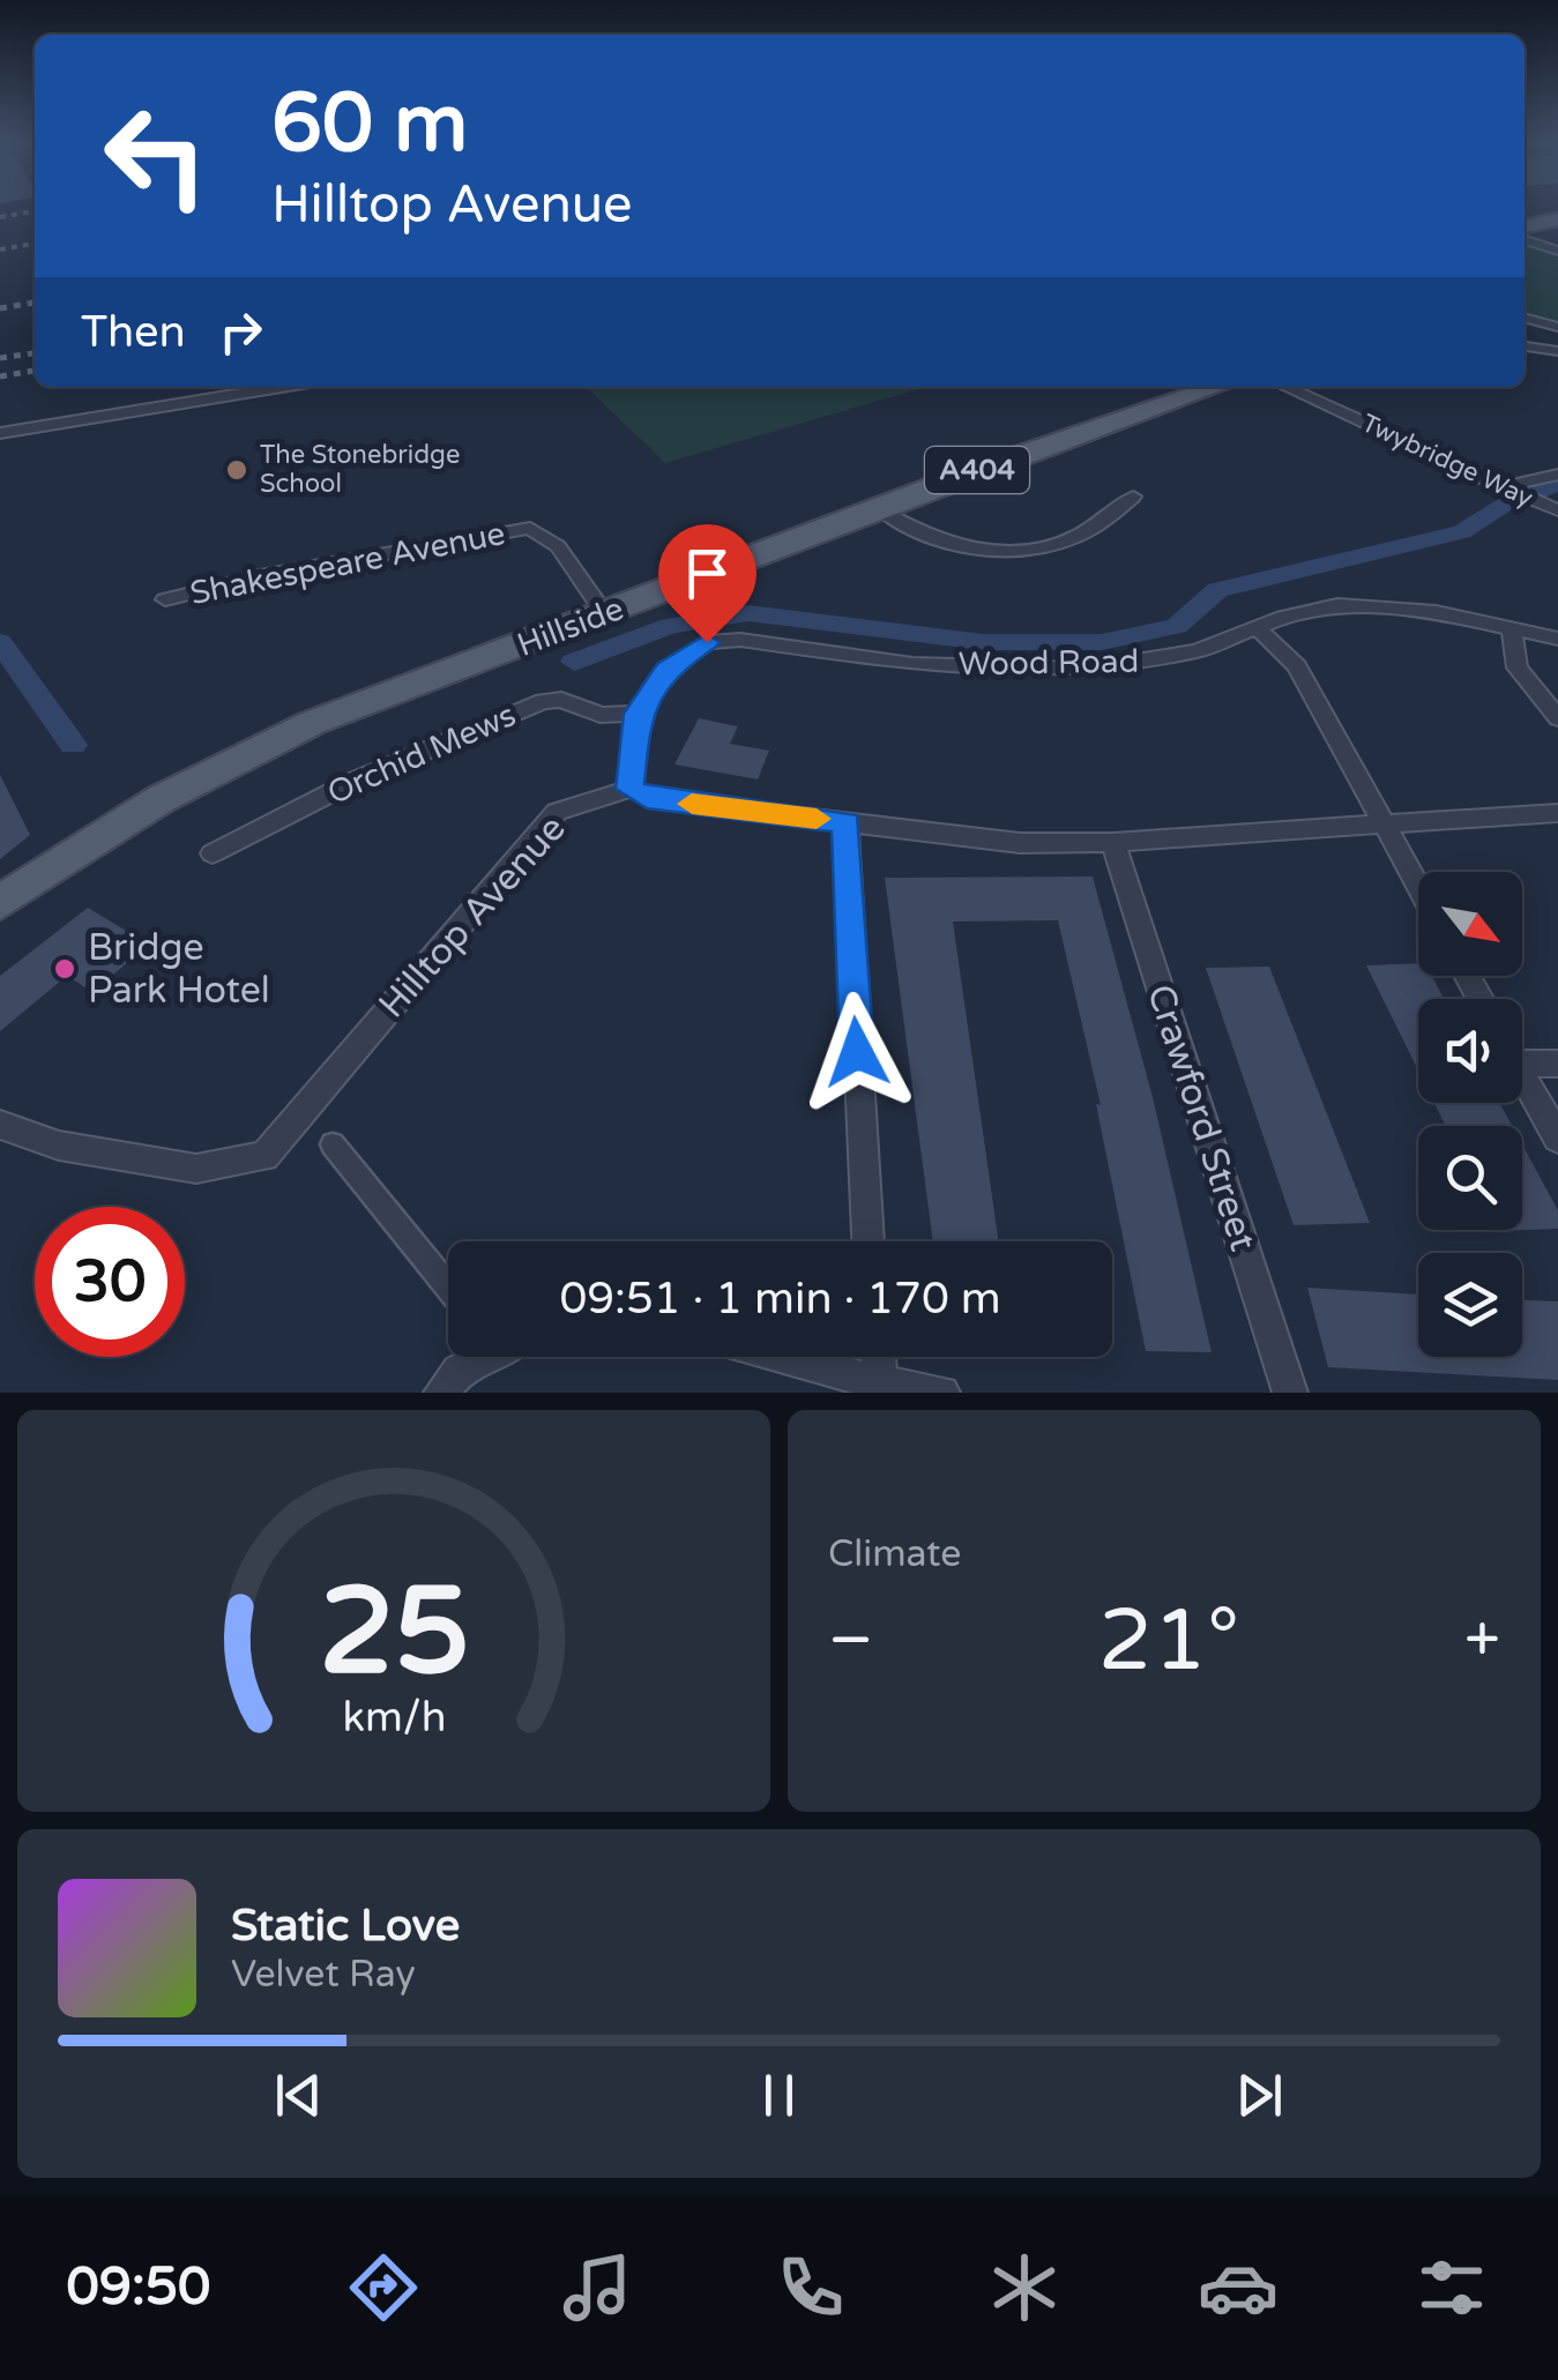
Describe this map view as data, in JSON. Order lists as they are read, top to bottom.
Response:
{
  "streets": {
    "main road": ["A404", "Hillside"],
    "street": [
      "Twybridge Way",
      "Shakespeare Avenue",
      "Wood Road",
      "Orchid Mews",
      "Hilltop Avenue",
      "Crawford Street"
    ]
  },
  "crossings": [
    ["Shakespeare Avenue", "Hillside"],
    ["Wood Road", "Orchid Mews"],
    ["Wood Road", "Hilltop Avenue"]
  ],
  "places": ["The Stonebridge School", "Bridge Park Hotel"],
  "north": "bottom right",
  "page": {
    "turn": ["60 m", "Hilltop Avenue"],
    "then": "Then",
    "limit": "30",
    "trip": "09:51 · 1 min · 170 m",
    "tile": "Climate",
    "heat": ["−", "21°", "+"],
    "song": ["Static Love", "Velvet Ray"],
    "tabs": "09:50",
    "gauge": ["25", "km/h"]
  }
}
